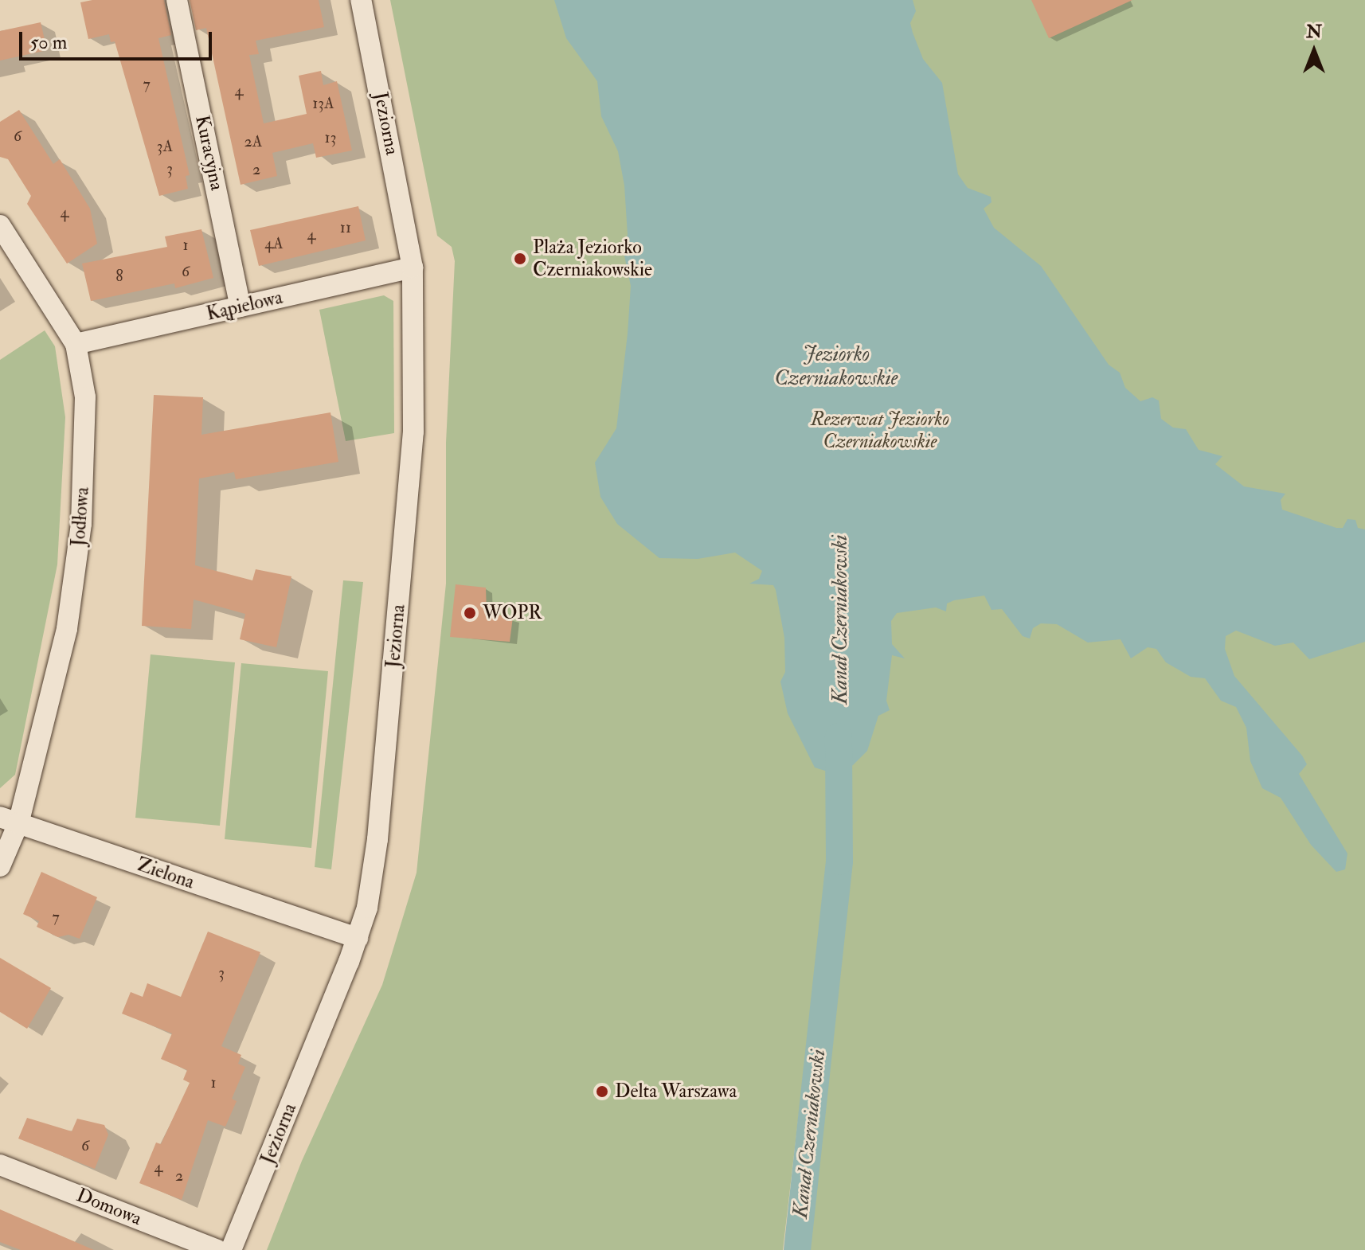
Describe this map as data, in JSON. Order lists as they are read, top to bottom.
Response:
{
  "streets": {
    "street": [
      "Jeziorna",
      "Kuracyjna",
      "Kąpielowa",
      "Jodłowa",
      "Zielona",
      "Domowa"
    ]
  },
  "crossings": [
    ["Jeziorna", "Kąpielowa"],
    ["Jeziorna", "Zielona"],
    ["Kuracyjna", "Kąpielowa"],
    ["Kąpielowa", "Jodłowa"],
    ["Jodłowa", "Zielona"]
  ],
  "water": ["Jeziorko Czerniakowskie", "Kanał Czerniakowski"],
  "parks": ["Rezerwat Jeziorko Czerniakowskie"],
  "places": ["Plaża Jeziorko Czerniakowskie", "WOPR", "Delta Warszawa"],
  "house_numbers": [
    "7",
    "4",
    "13A",
    "6",
    "13",
    "2A",
    "3A",
    "3",
    "2",
    "4",
    "11",
    "4",
    "4A",
    "1",
    "6",
    "8",
    "7",
    "3",
    "1",
    "6",
    "4",
    "2"
  ],
  "scale_bar": "50 m",
  "north": "top"
}
